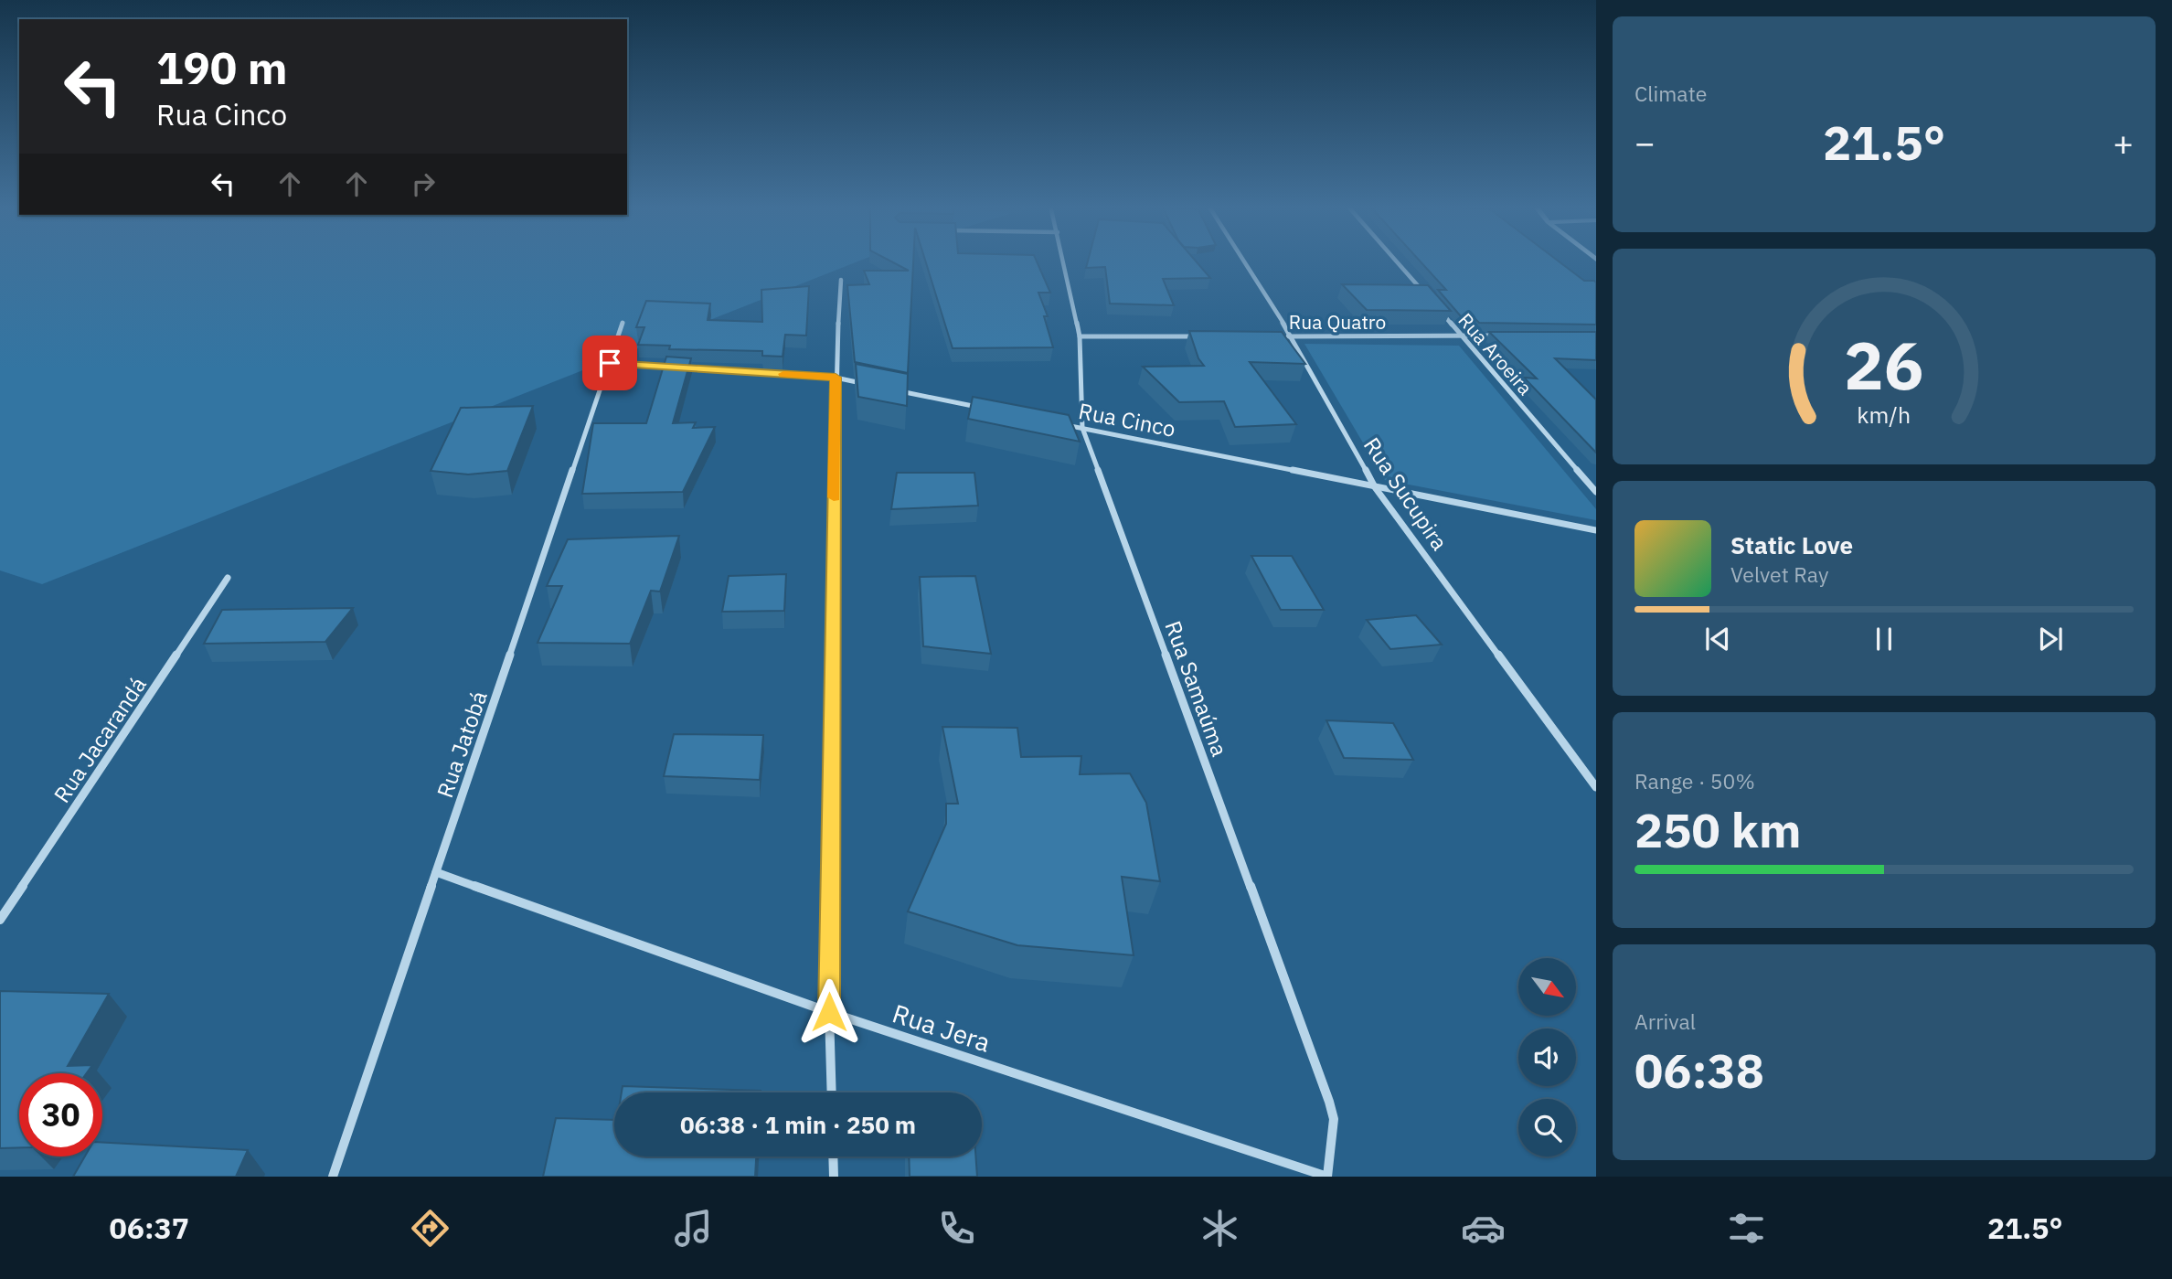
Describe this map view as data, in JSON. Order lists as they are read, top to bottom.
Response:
{
  "streets": {
    "street": [
      "Rua Quatro",
      "Rua Aroeira",
      "Rua Cinco",
      "Rua Sucupira",
      "Rua Samaúma",
      "Rua Jacarandá",
      "Rua Jatobá",
      "Rua Jera"
    ]
  },
  "crossings": [
    ["Rua Quatro", "Rua Aroeira"],
    ["Rua Quatro", "Rua Sucupira"],
    ["Rua Cinco", "Rua Sucupira"],
    ["Rua Cinco", "Rua Samaúma"],
    ["Rua Samaúma", "Rua Jera"],
    ["Rua Jatobá", "Rua Jera"]
  ],
  "north": "bottom right",
  "page": {
    "tile": [
      "Climate",
      ["Range · 50%", "250 km"],
      ["Arrival", "06:38"]
    ],
    "turn": ["190 m", "Rua Cinco"],
    "heat": ["−", "21.5°", "+"],
    "song": ["Static Love", "Velvet Ray"],
    "limit": "30",
    "trip": "06:38 · 1 min · 250 m",
    "tabs": ["06:37", "21.5°"],
    "gauge": ["26", "km/h"]
  }
}
